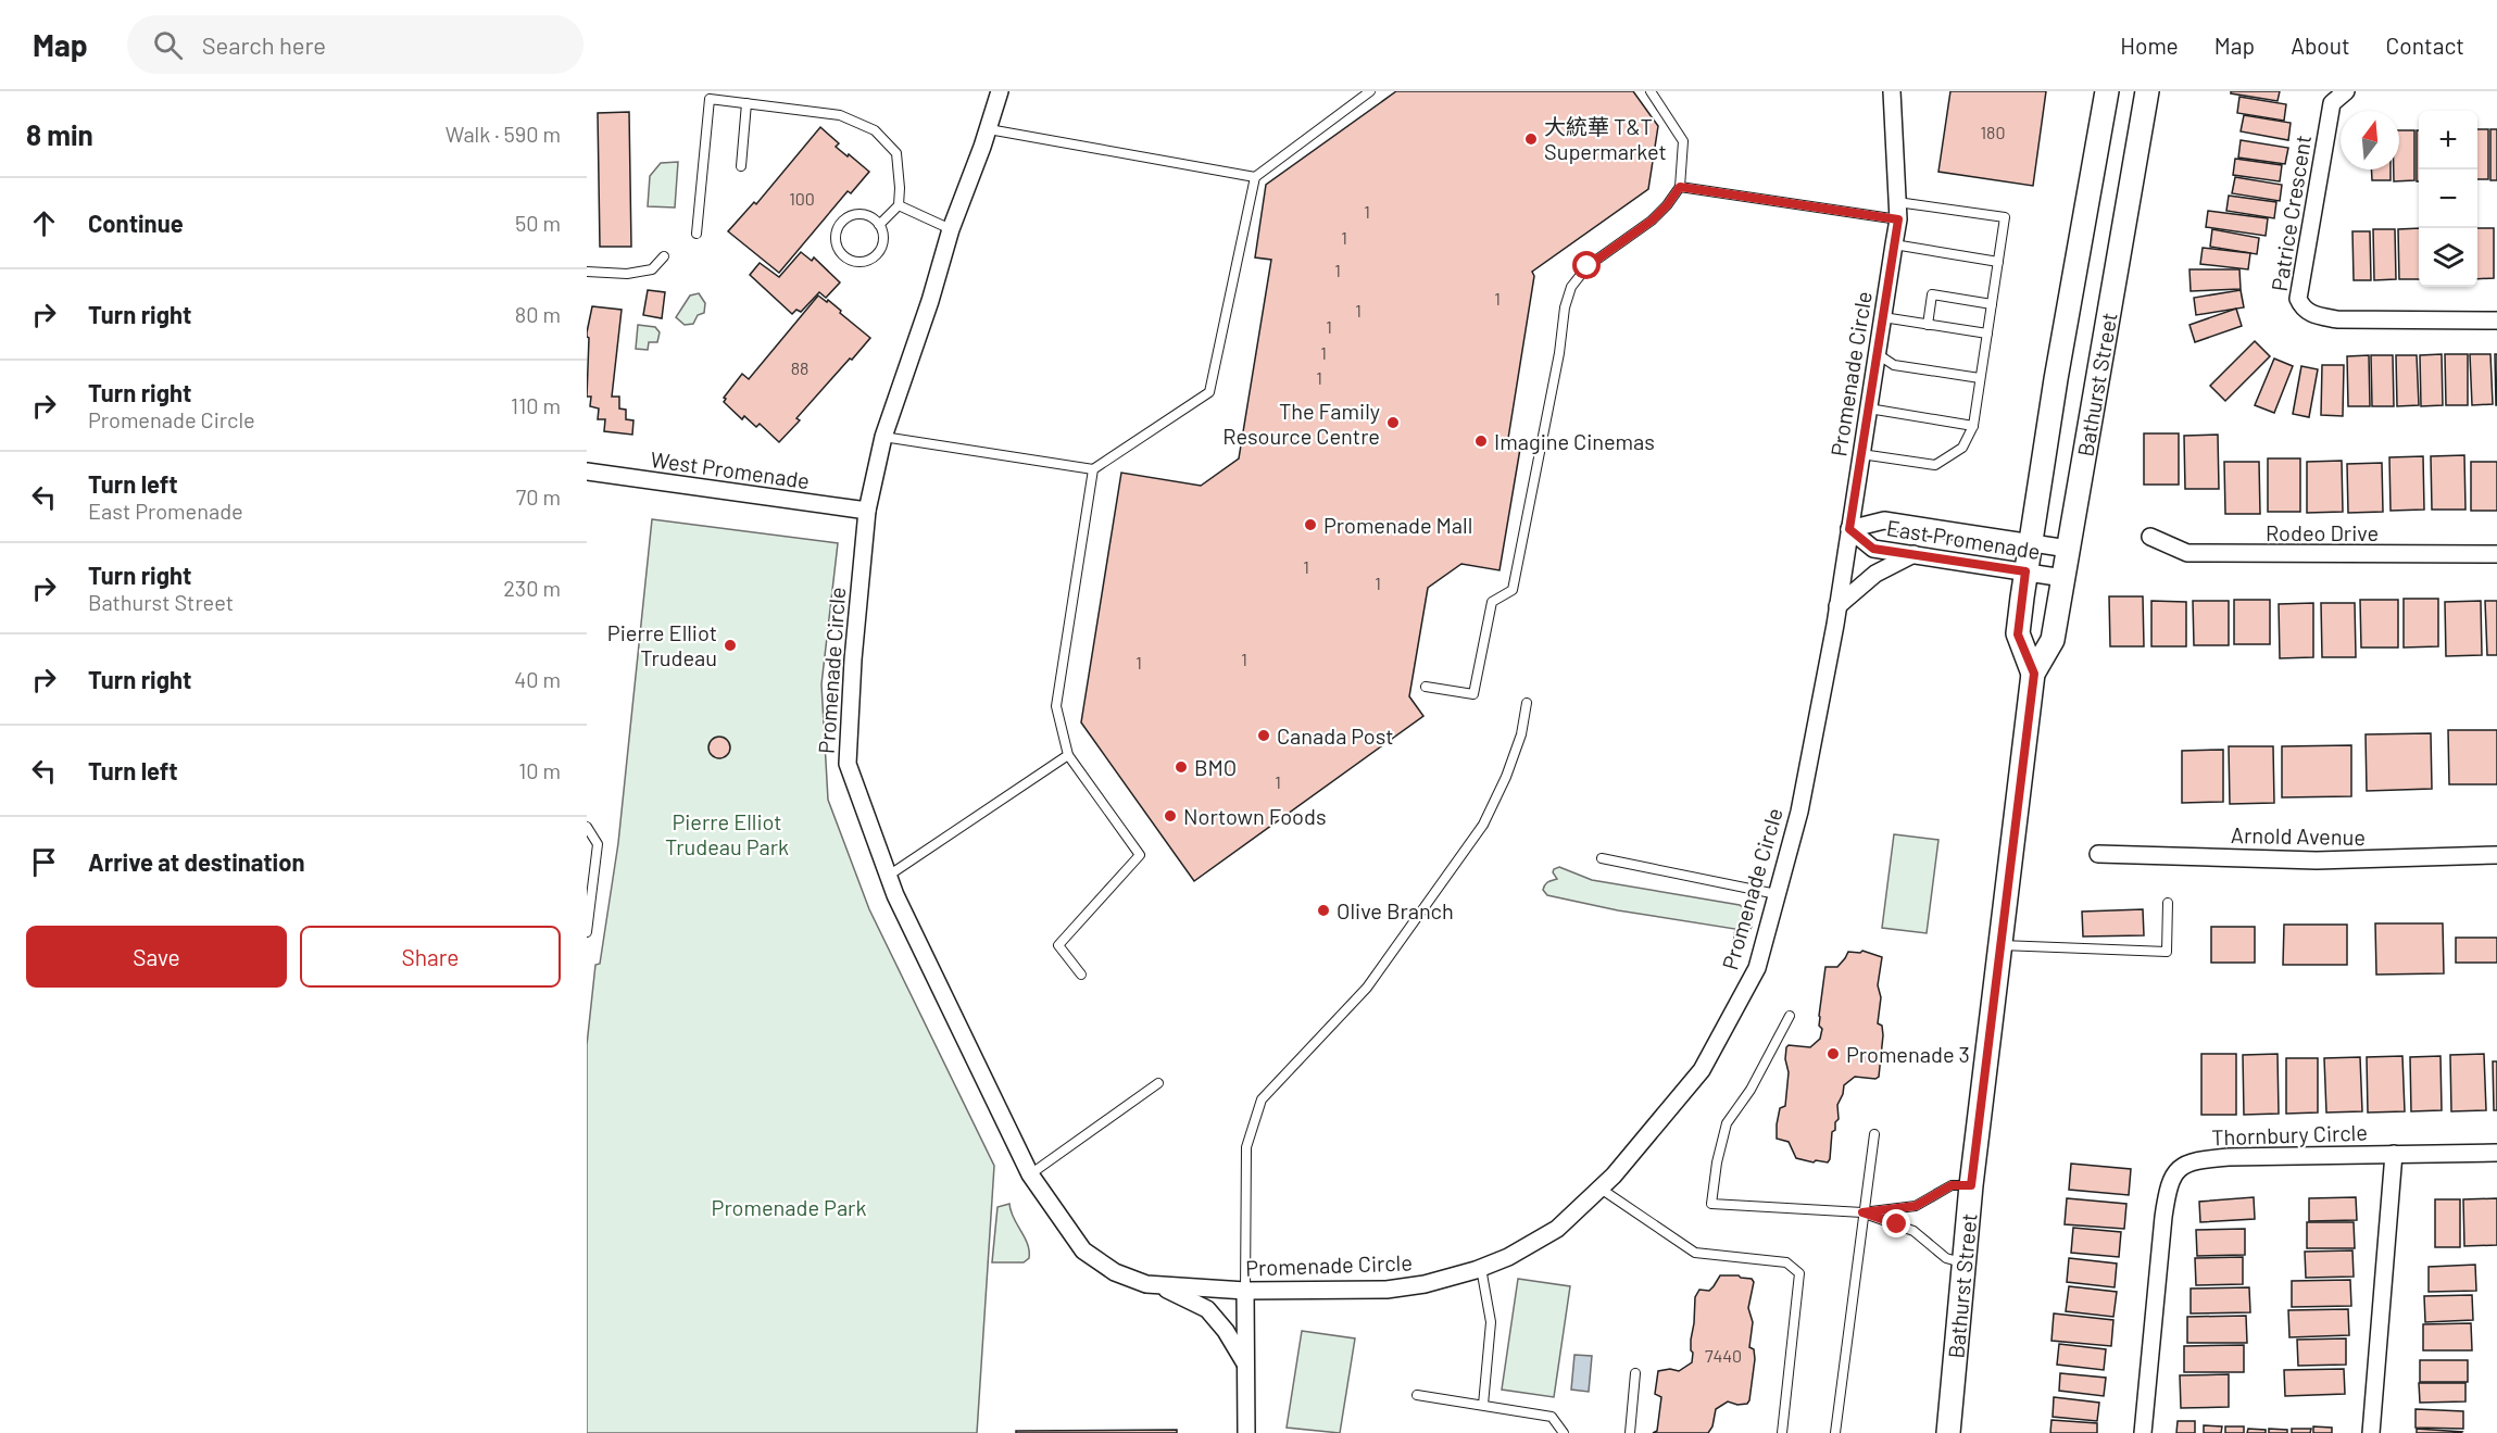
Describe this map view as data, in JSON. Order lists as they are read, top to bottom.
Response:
{
  "streets": {
    "main road": ["Bathurst Street"],
    "street": [
      "Patrice Crescent",
      "Promenade Circle",
      "West Promenade",
      "Rodeo Drive",
      "East Promenade",
      "Arnold Avenue",
      "Thornbury Circle"
    ]
  },
  "crossings": [
    ["Promenade Circle", "West Promenade"],
    ["Promenade Circle", "East Promenade"],
    ["Bathurst Street", "East Promenade"]
  ],
  "parks": ["Pierre Elliot Trudeau Park", "Promenade Park"],
  "places": [
    "大統華 T&T Supermarket",
    "The Family Resource Centre",
    "Imagine Cinemas",
    "Promenade Mall",
    "Pierre Elliot Trudeau",
    "Canada Post",
    "BMO",
    "Nortown Foods",
    "Olive Branch",
    "Promenade 3"
  ],
  "house_numbers": [
    "180",
    "100",
    "1",
    "1",
    "1",
    "1",
    "1",
    "1",
    "1",
    "88",
    "1",
    "1",
    "1",
    "1",
    "1",
    "1",
    "7440"
  ],
  "north": "top",
  "page": {
    "header": "Map",
    "search": "Search here",
    "nav": [
      "Home",
      "Map",
      "About",
      "Contact"
    ],
    "heading": ["8 min", "Walk · 590 m"],
    "map_buttons": ["+", "−"],
    "list": [
      ["Continue", "50 m"],
      ["Turn right", "80 m"],
      ["Turn right", "Promenade Circle", "110 m"],
      ["Turn left", "East Promenade", "70 m"],
      ["Turn right", "Bathurst Street", "230 m"],
      ["Turn right", "40 m"],
      ["Turn left", "10 m"],
      "Arrive at destination"
    ],
    "buttons": ["Save", "Share"]
  }
}
